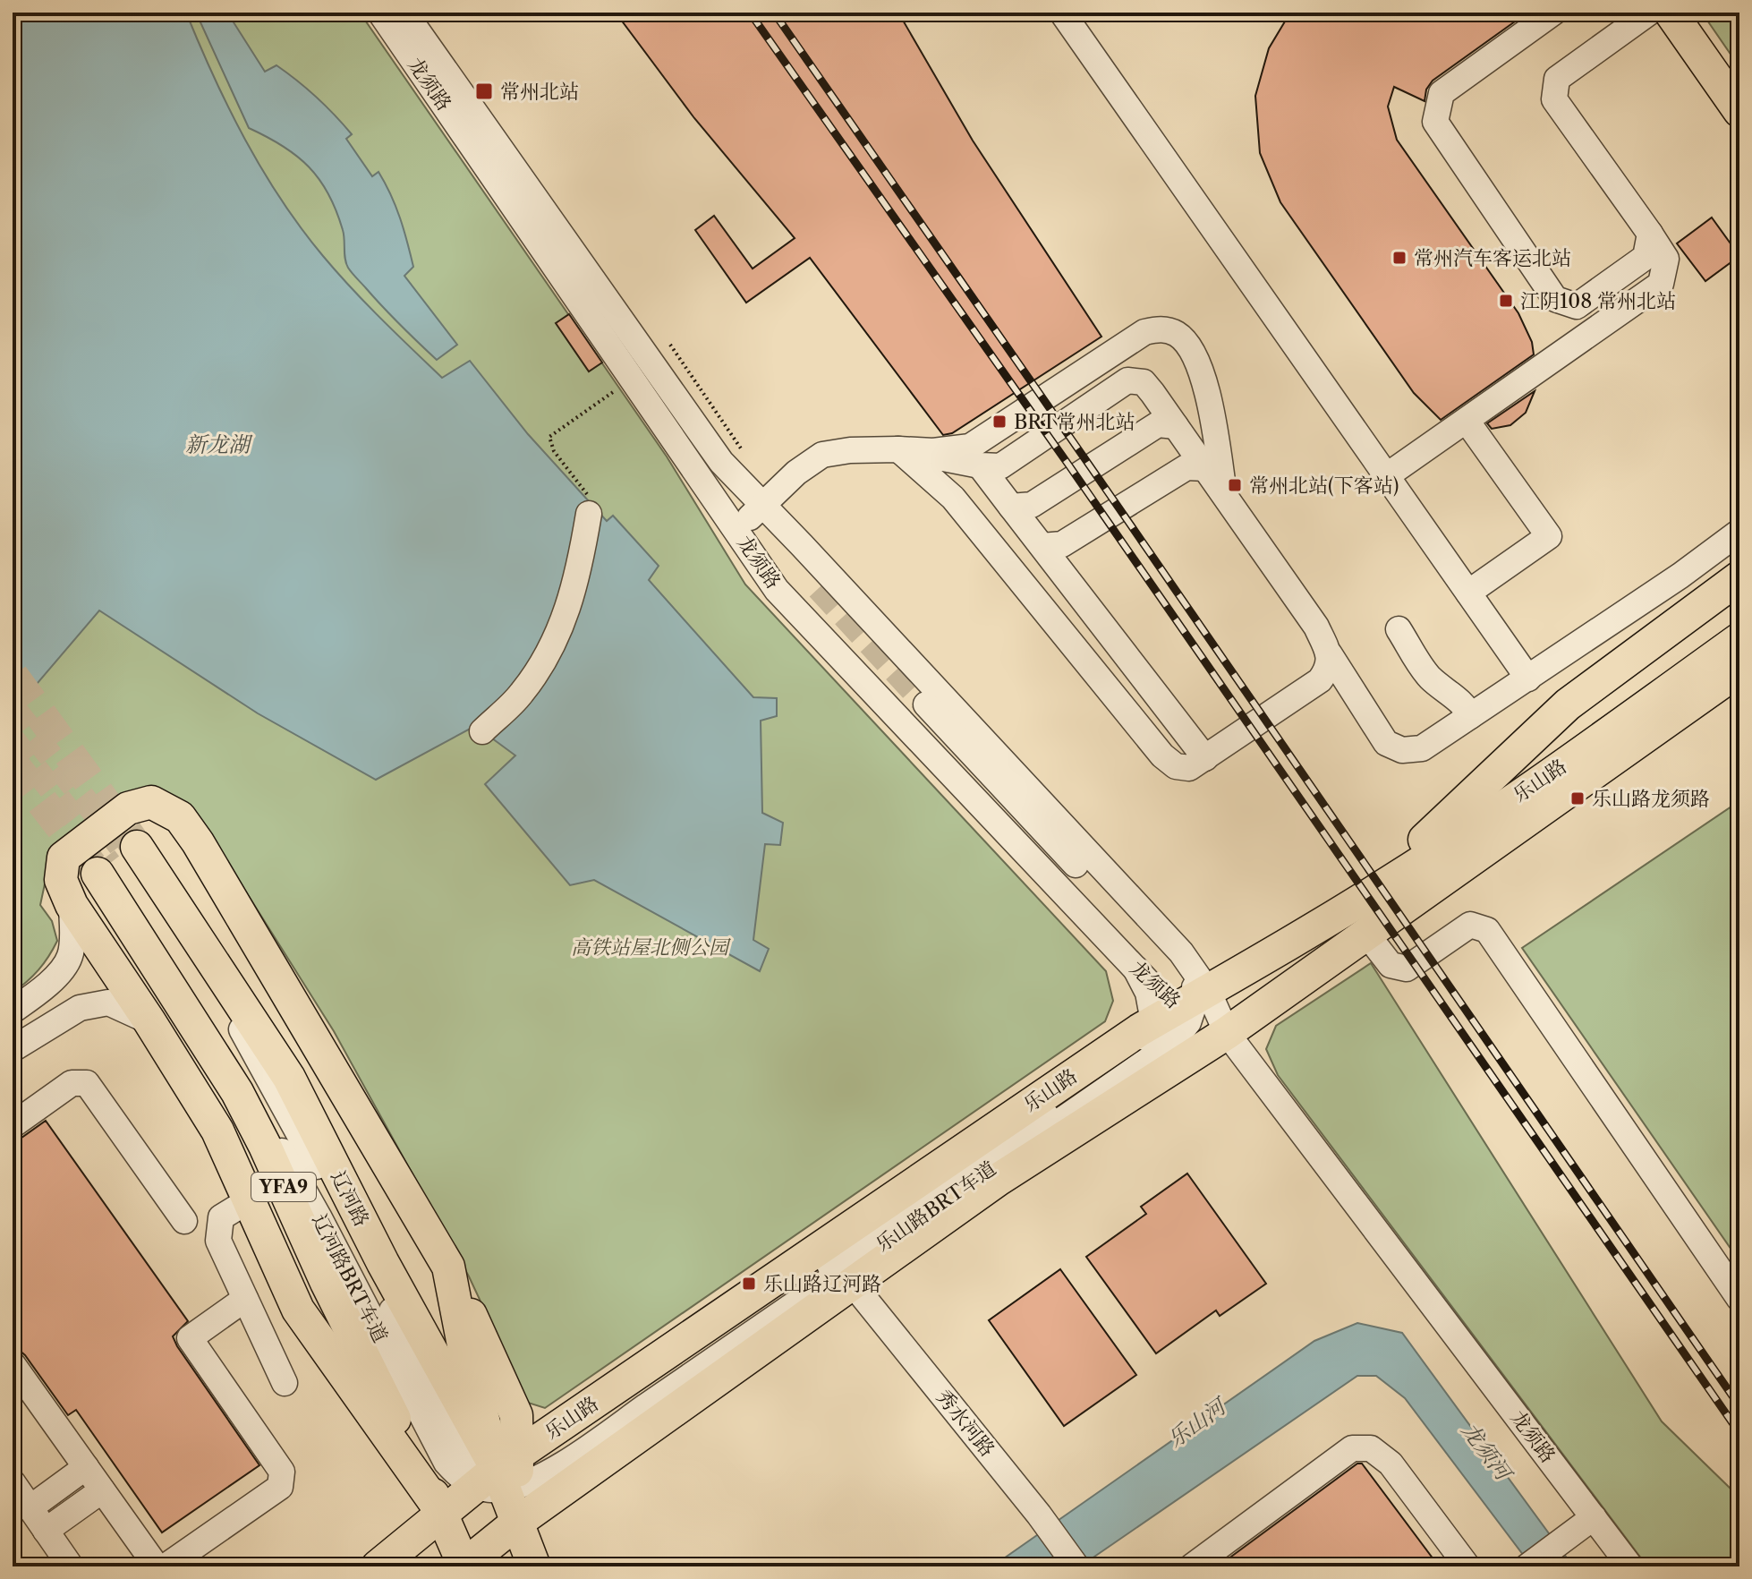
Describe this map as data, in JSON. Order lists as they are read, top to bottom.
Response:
{
  "streets": {
    "main road": ["乐山路", "YFA9", "辽河路"],
    "street": ["龙须路", "辽河路BRT车道", "秀水河路"]
  },
  "crossings": [
    ["龙须路", "乐山路"],
    ["乐山路", "YFA9"],
    ["乐山路", "辽河路"],
    ["乐山路", "辽河路BRT车道"],
    ["乐山路", "秀水河路"],
    ["YFA9", "辽河路"],
    ["YFA9", "辽河路BRT车道"],
    ["辽河路", "辽河路BRT车道"]
  ],
  "water": ["新龙湖", "乐山河", "龙须河"],
  "parks": ["高铁站屋北侧公园"],
  "places": {
    "transit": [
      "常州北站",
      "常州汽车客运北站",
      "江阴108 常州北站",
      "BRT常州北站",
      "常州北站(下客站)",
      "乐山路龙须路",
      "乐山路辽河路"
    ]
  }
}
